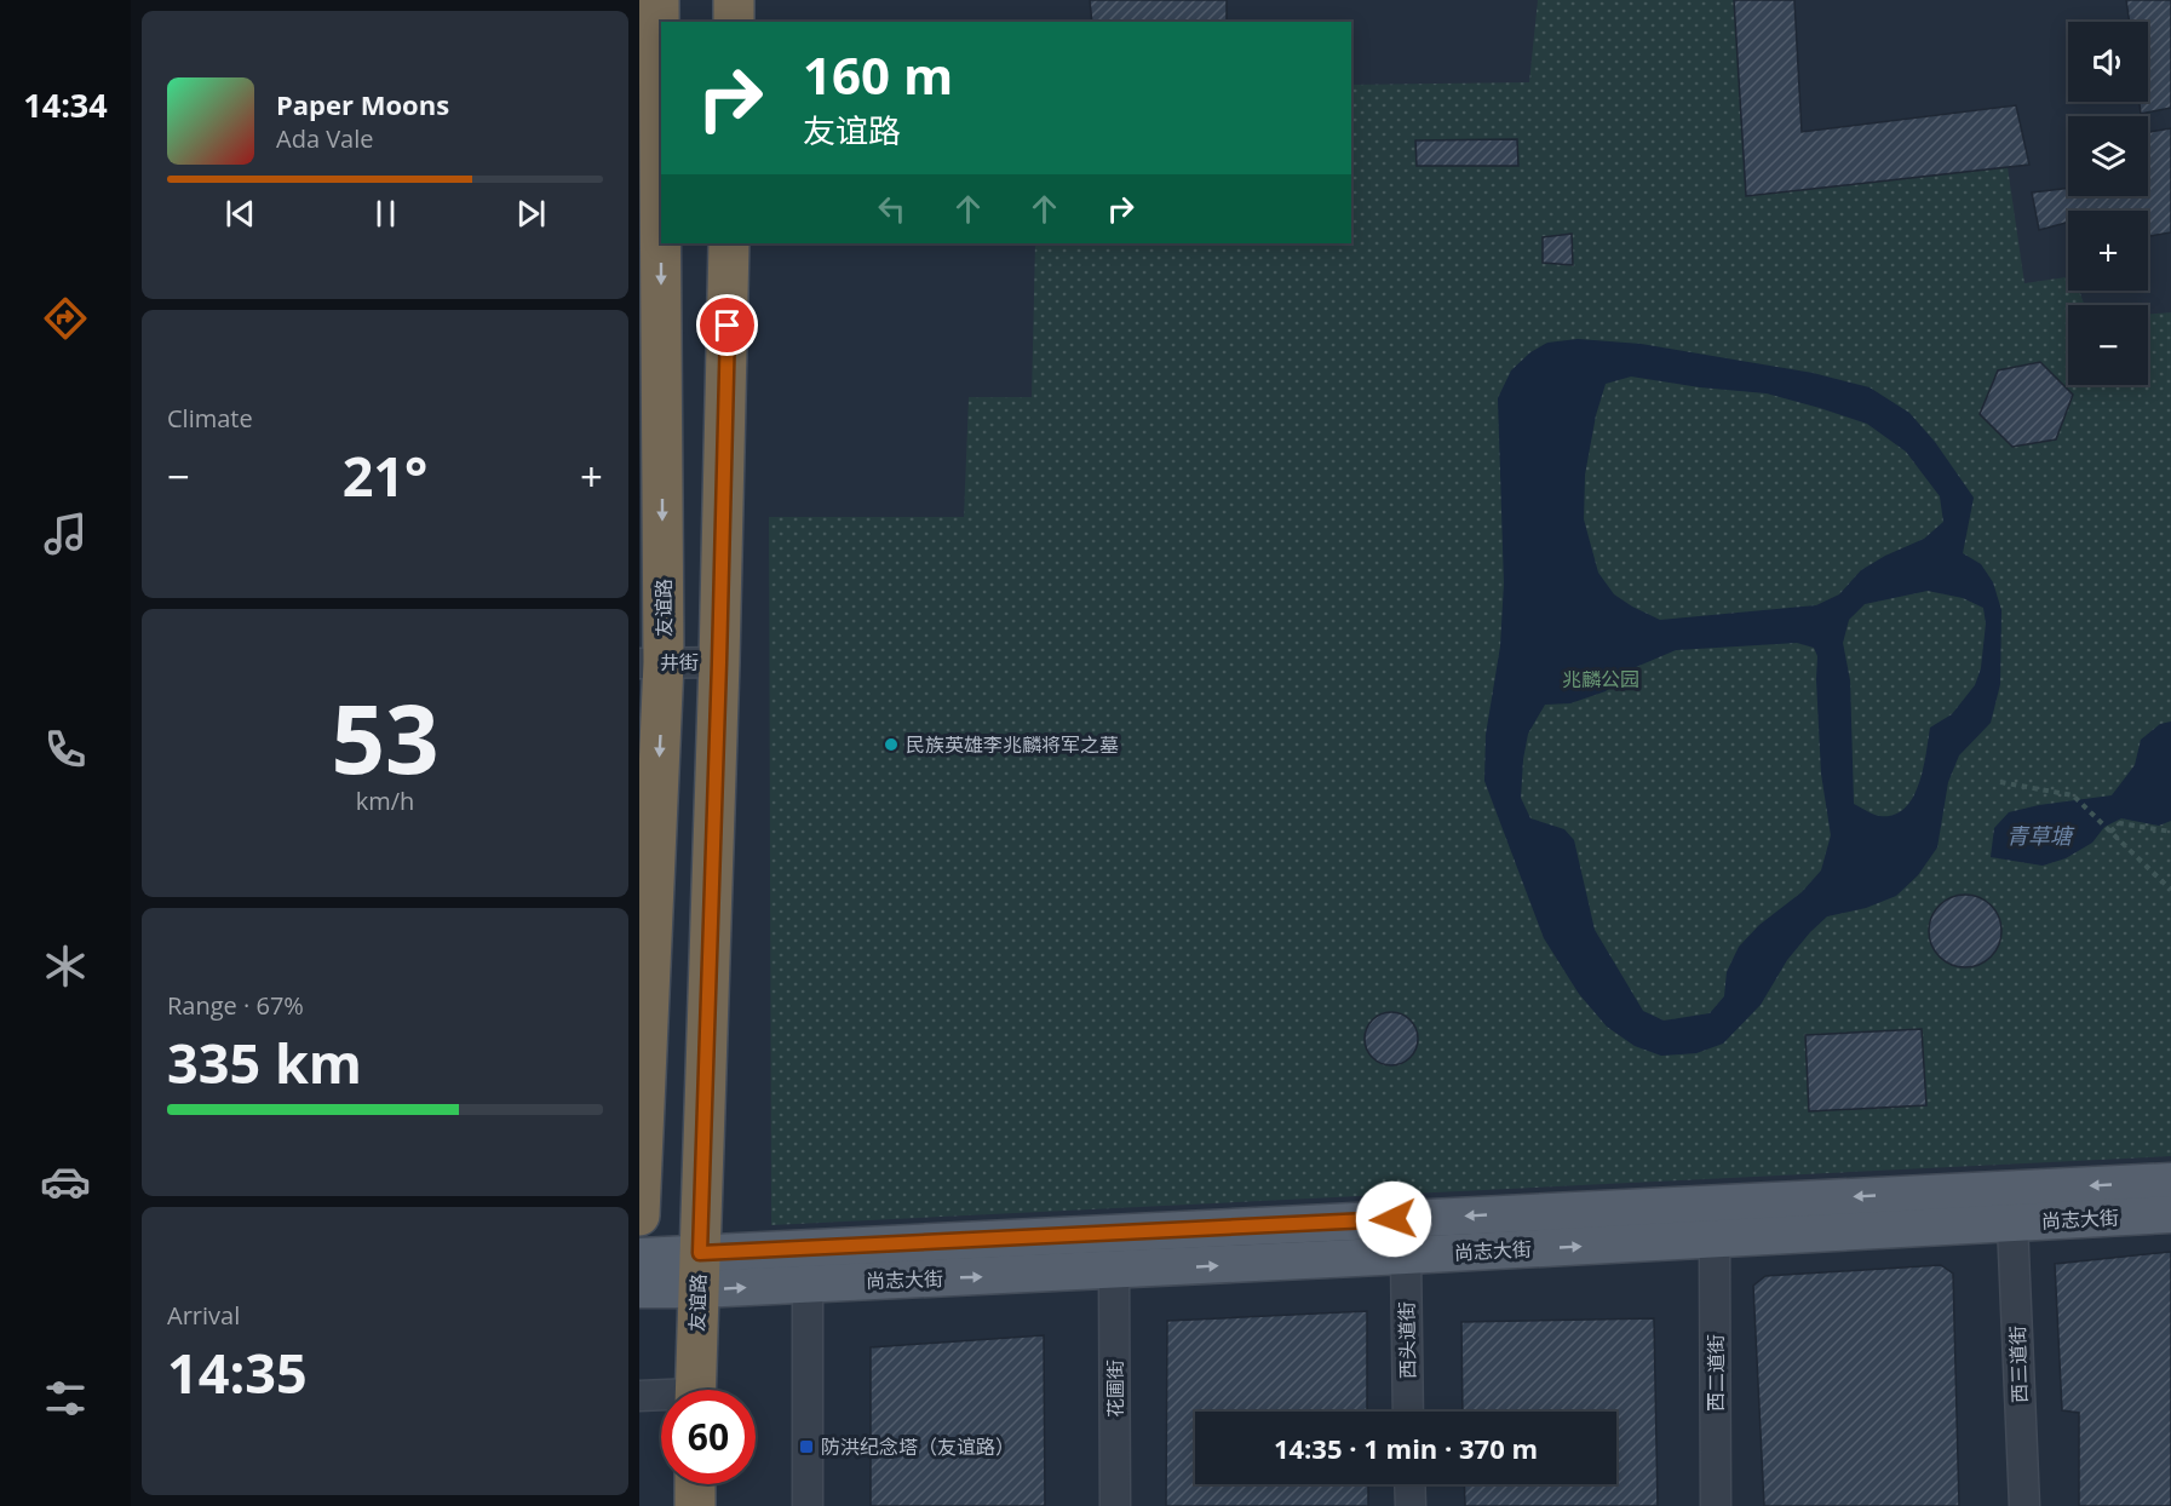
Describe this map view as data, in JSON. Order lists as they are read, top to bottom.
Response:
{
  "streets": {
    "highway": ["友谊路"],
    "main road": ["尚志大街"],
    "street": [
      "井街",
      "西头道街",
      "西三道街",
      "西二道街",
      "花圃街"
    ]
  },
  "crossings": [
    ["友谊路", "井街"],
    ["友谊路", "尚志大街"],
    ["尚志大街", "西头道街"],
    ["尚志大街", "西三道街"],
    ["尚志大街", "西二道街"],
    ["尚志大街", "花圃街"]
  ],
  "water": ["青草塘"],
  "parks": ["兆麟公园"],
  "places": {
    "other": ["民族英雄李兆麟将军之墓"],
    "transit": ["防洪纪念塔（友谊路）"]
  },
  "page": {
    "tabs": "14:34",
    "map_buttons": ["+", "−"],
    "turn": ["160 m", "友谊路"],
    "song": ["Paper Moons", "Ada Vale"],
    "tile": [
      "Climate",
      ["53", "km/h"],
      ["Range · 67%", "335 km"],
      ["Arrival", "14:35"]
    ],
    "heat": ["−", "21°", "+"],
    "limit": "60",
    "trip": "14:35 · 1 min · 370 m"
  }
}
